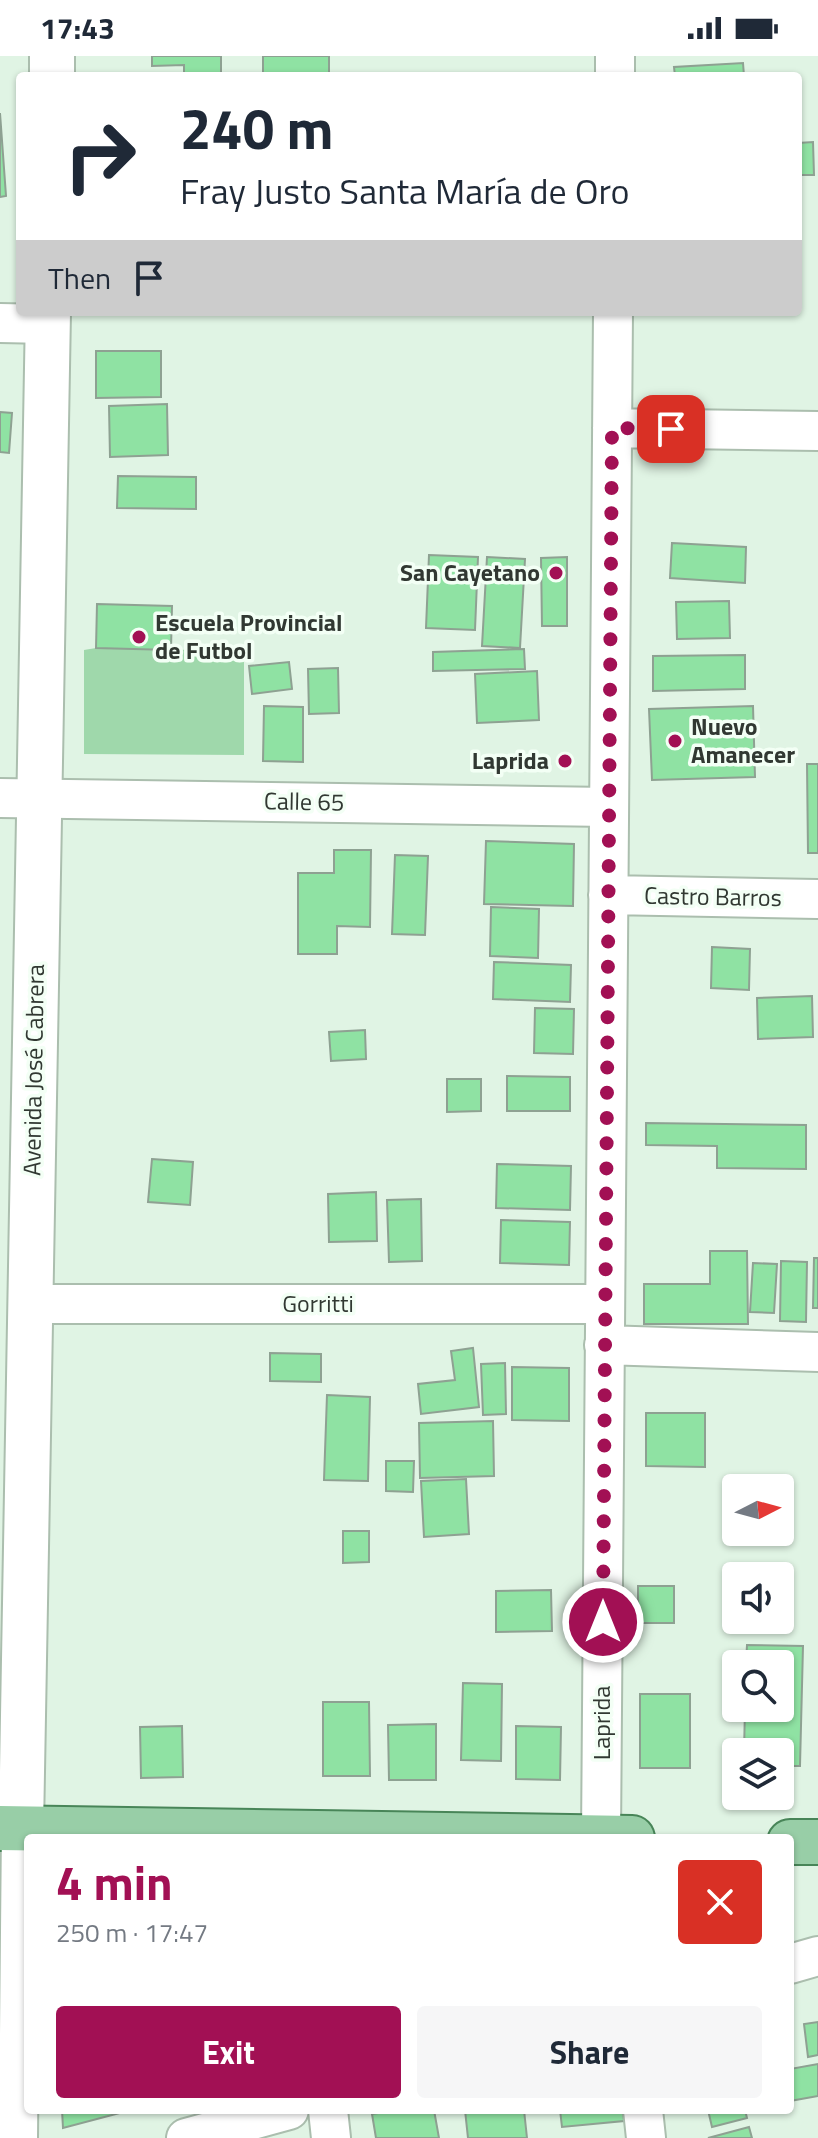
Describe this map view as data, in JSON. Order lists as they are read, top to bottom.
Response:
{
  "streets": {
    "main road": ["Avenida José Cabrera"],
    "street": [
      "Calle 65",
      "Castro Barros",
      "Gorritti",
      "Laprida"
    ]
  },
  "crossings": [
    ["Calle 65", "Avenida José Cabrera"],
    ["Calle 65", "Laprida"],
    ["Castro Barros", "Laprida"],
    ["Avenida José Cabrera", "Gorritti"],
    ["Gorritti", "Laprida"]
  ],
  "places": [
    "San Cayetano",
    "Escuela Provincial de Futbol",
    "Nuevo Amanecer",
    "Laprida"
  ],
  "north": "right",
  "page": {
    "status": "17:43",
    "turn": ["240 m", "Fray Justo Santa María de Oro"],
    "then": "Then",
    "heading": ["4 min", "250 m · 17:47"],
    "buttons": ["Exit", "Share"]
  }
}
